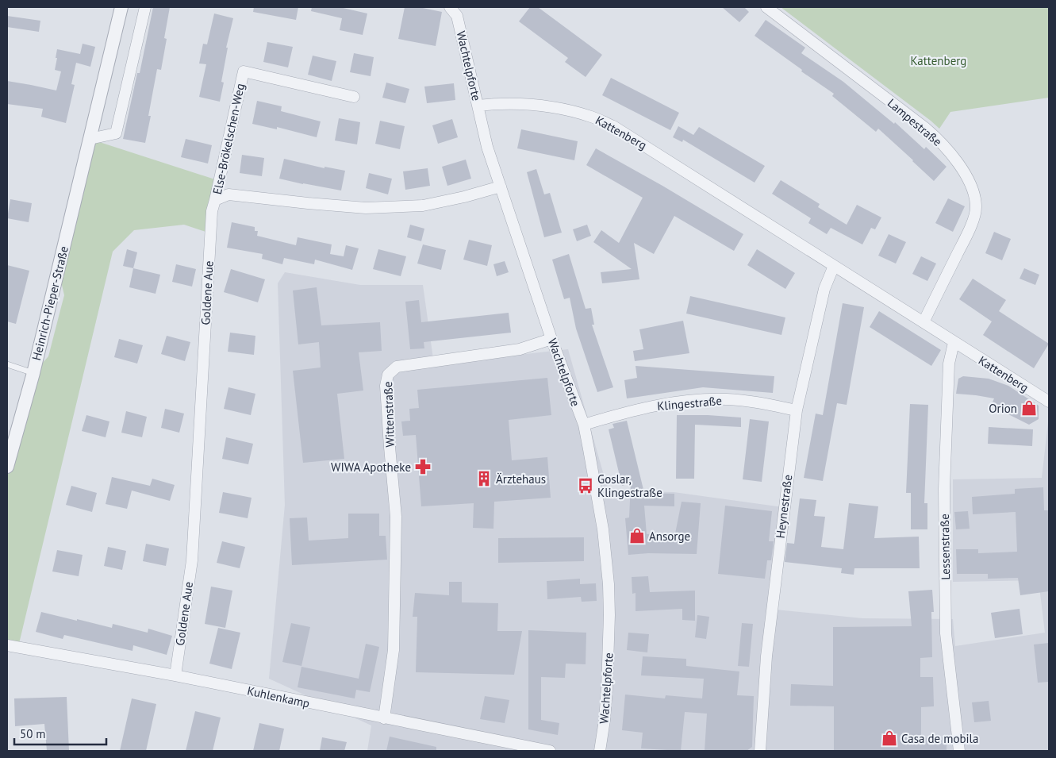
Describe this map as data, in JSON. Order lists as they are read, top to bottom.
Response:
{
  "streets": {
    "street": [
      "Wachtelpforte",
      "Lampestraße",
      "Kattenberg",
      "Else-Brökelschen-Weg",
      "Goldene Aue",
      "Heinrich-Pieper-Straße",
      "Klingestraße",
      "Wittenstraße",
      "Heynestraße",
      "Lessenstraße",
      "Kuhlenkamp"
    ]
  },
  "crossings": [
    ["Wachtelpforte", "Kattenberg"],
    ["Wachtelpforte", "Klingestraße"],
    ["Wachtelpforte", "Wittenstraße"],
    ["Lampestraße", "Kattenberg"],
    ["Kattenberg", "Heynestraße"],
    ["Kattenberg", "Lessenstraße"],
    ["Else-Brökelschen-Weg", "Goldene Aue"],
    ["Goldene Aue", "Kuhlenkamp"],
    ["Klingestraße", "Heynestraße"],
    ["Wittenstraße", "Kuhlenkamp"]
  ],
  "parks": ["Kattenberg"],
  "places": {
    "shop": ["Orion", "Ansorge", "Casa de mobila"],
    "pharmacy": ["WIWA Apotheke"],
    "building": ["Ärztehaus"],
    "bus stop": ["Goslar, Klingestraße"]
  },
  "scale_bar": "50 m"
}
